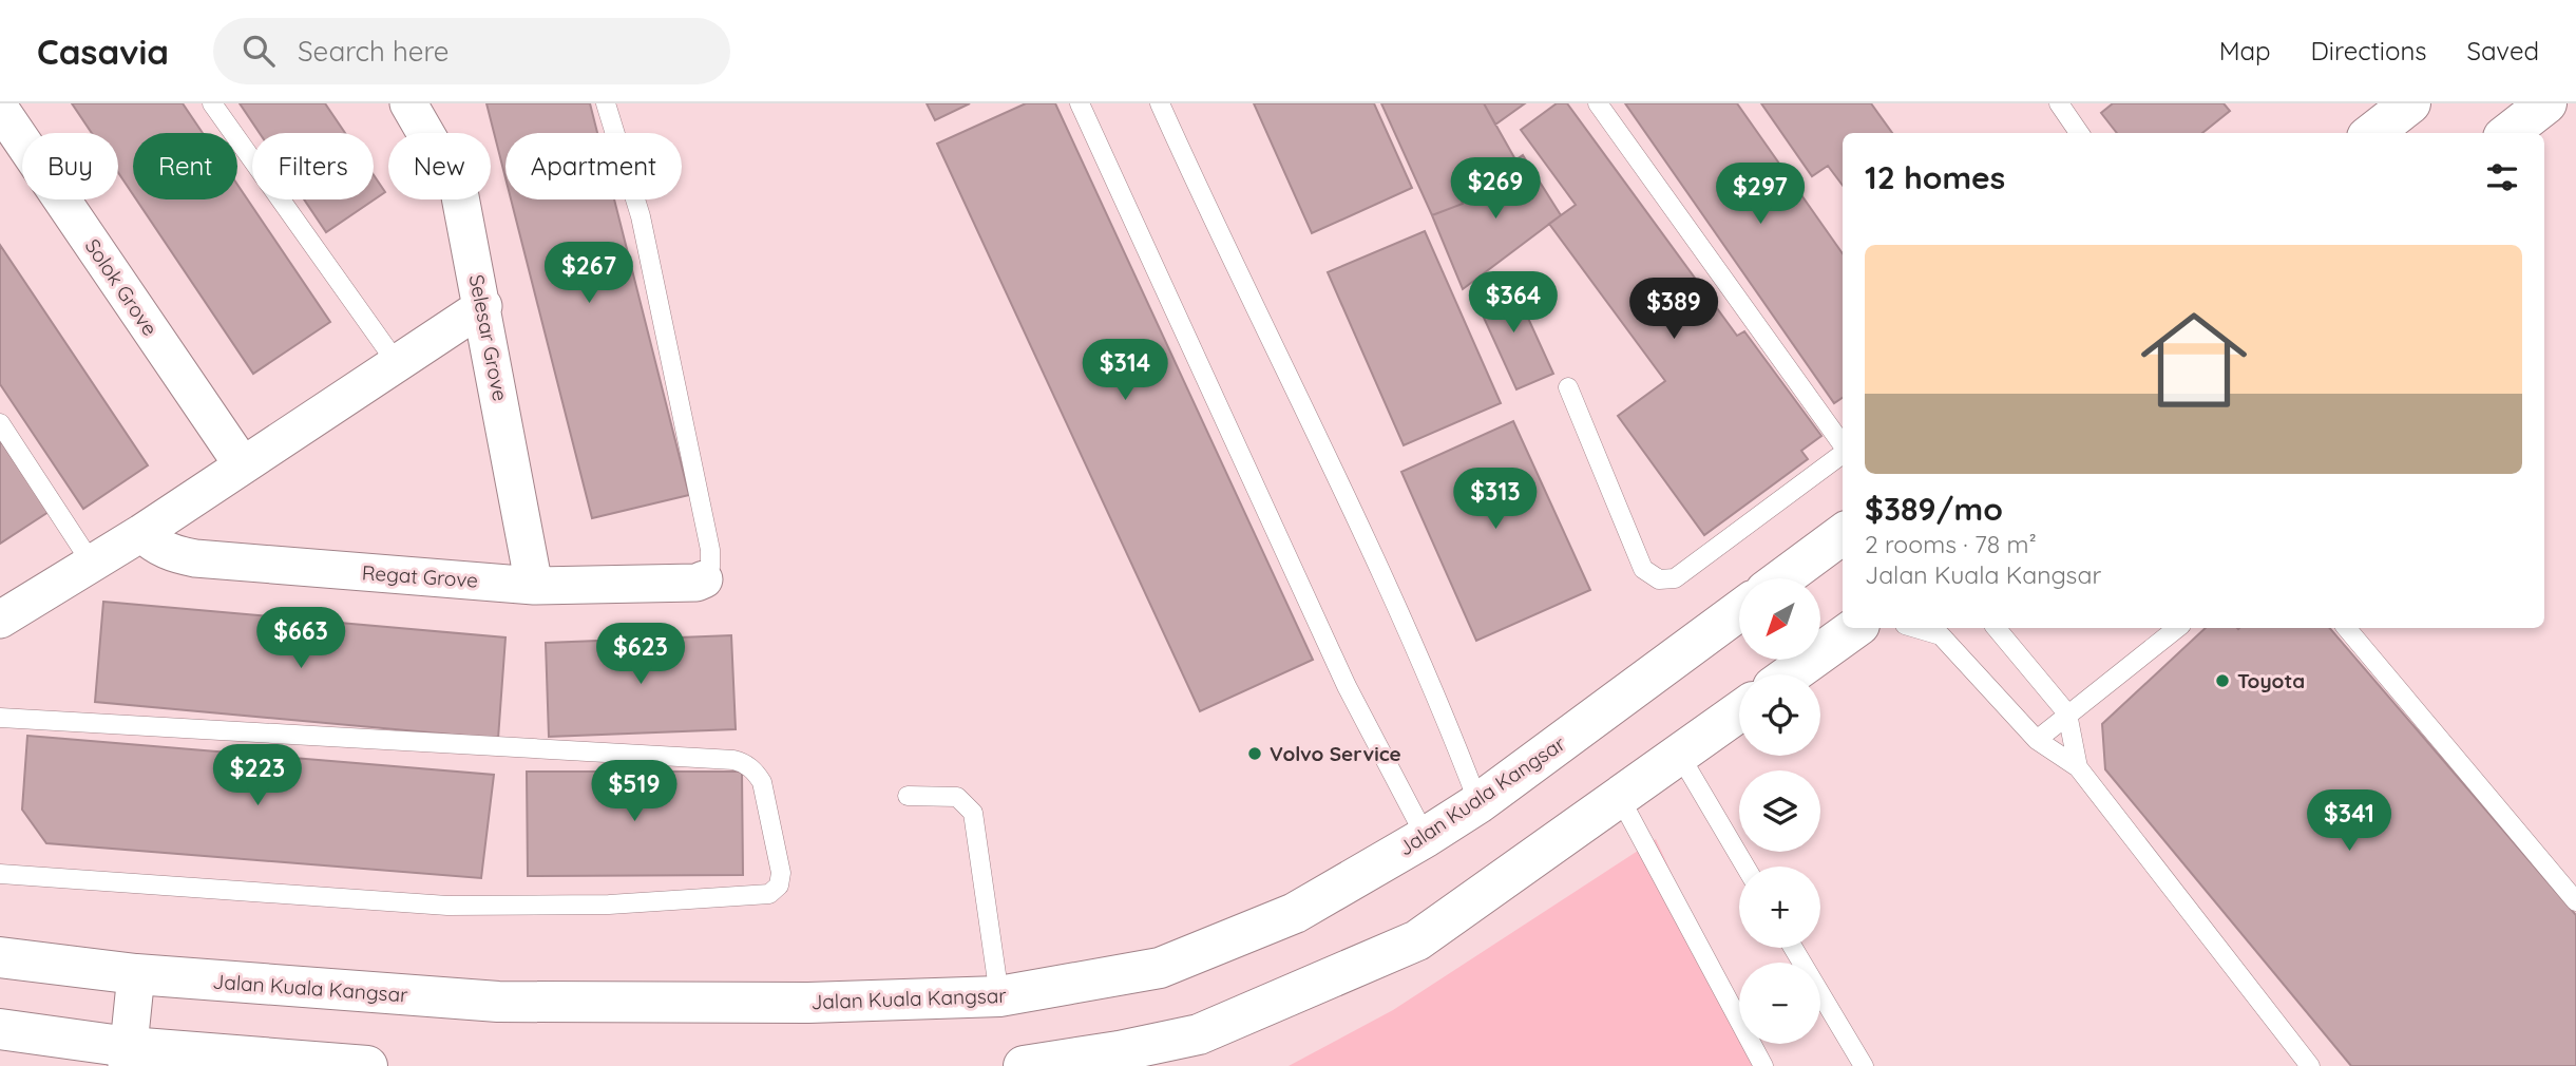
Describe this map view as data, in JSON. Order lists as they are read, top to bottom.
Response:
{
  "streets": {
    "highway": ["Jalan Kuala Kangsar"],
    "street": ["Solok Grove", "Selesar Grove", "Regat Grove"]
  },
  "crossings": [
    ["Selesar Grove", "Regat Grove"]
  ],
  "places": ["Toyota", "Volvo Service"],
  "north": "bottom left",
  "page": {
    "header": "Casavia",
    "search": "Search here",
    "nav": ["Map", "Directions", "Saved"],
    "chip": [
      "Buy",
      "Rent",
      "Filters",
      "New",
      "Apartment"
    ],
    "heading": "12 homes",
    "price": [
      "$269",
      "$297",
      "$267",
      "$364",
      "$389",
      "$314",
      "$313",
      "$663",
      "$623",
      "$223",
      "$519",
      "$341"
    ],
    "list": [
      {
        "name": "$389/mo",
        "note": "2 rooms · 78 m² · Jalan Kuala Kangsar"
      }
    ],
    "map_buttons": ["+", "−"]
  }
}
